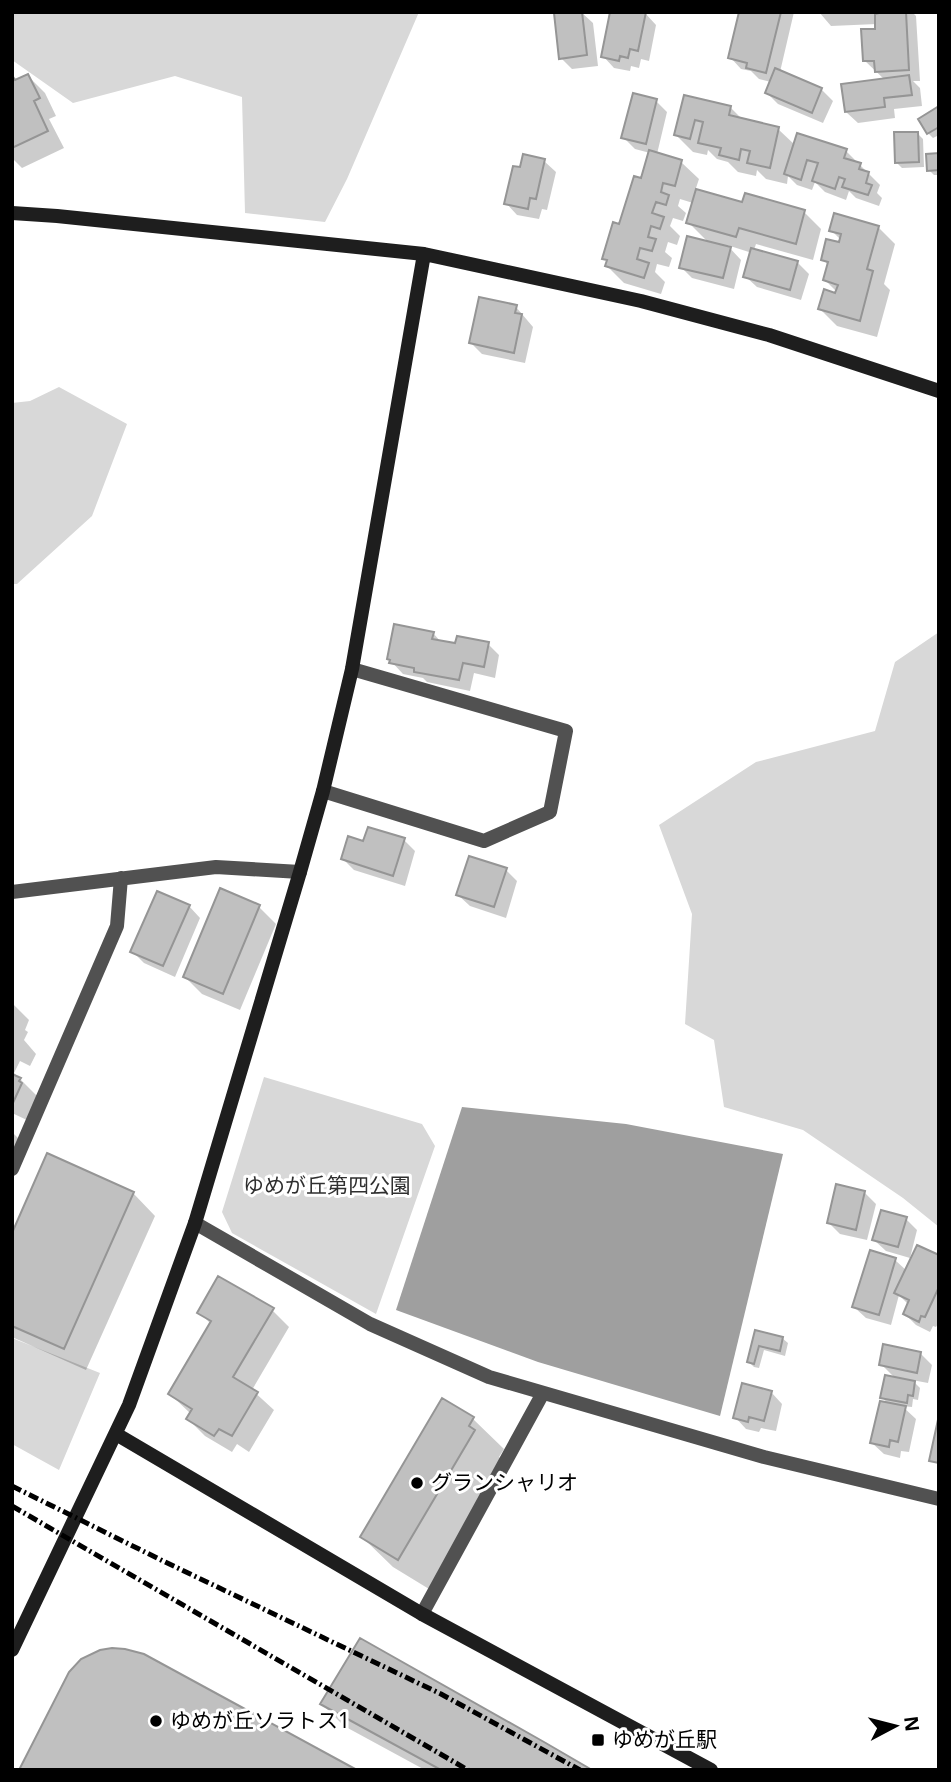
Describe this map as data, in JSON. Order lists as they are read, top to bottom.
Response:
{
  "parks": ["ゆめが丘第四公園"],
  "places": {
    "other": ["グランシャリオ", "ゆめが丘ソラトス1"],
    "transit": ["ゆめが丘駅"]
  },
  "north": "right"
}
